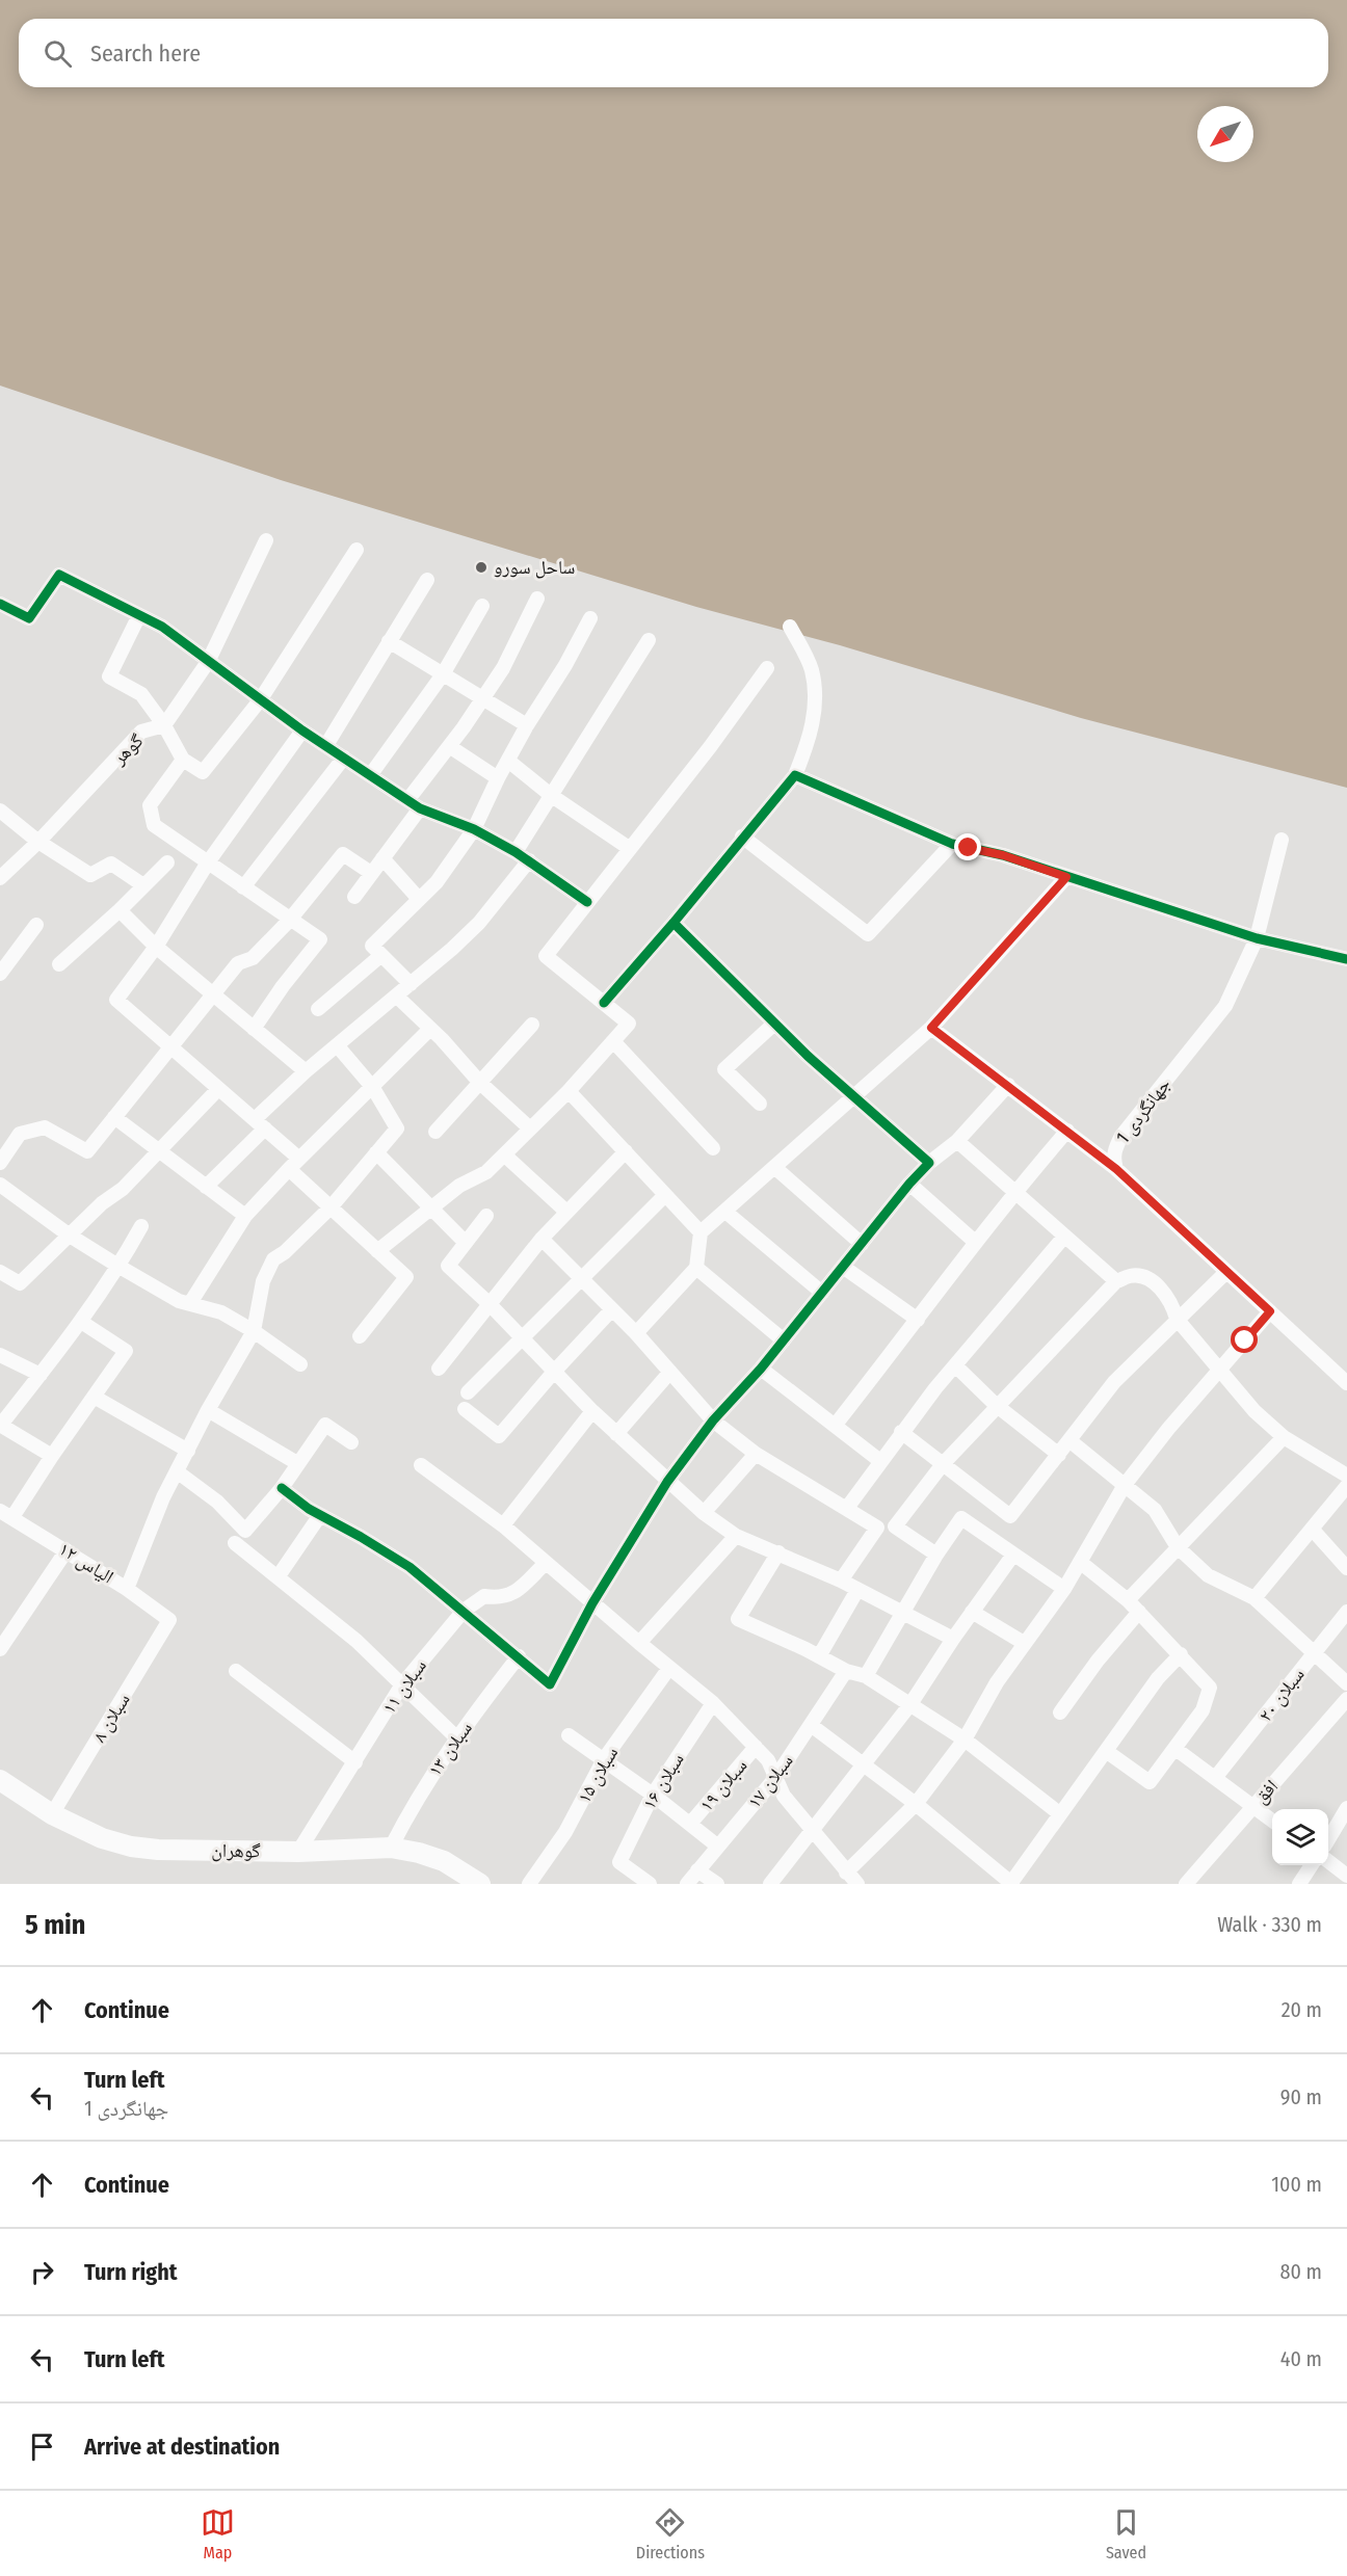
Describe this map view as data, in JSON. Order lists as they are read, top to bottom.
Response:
{
  "streets": {
    "street": [
      "گوهر",
      "جهانگردی 1",
      "الیاس ۱۲",
      "سبلان ۱۱",
      "سبلان ۲۰",
      "سبلان ۸",
      "سبلان ۱۳",
      "سبلان ۱۵",
      "سبلان ۱۶",
      "سبلان ۱۷",
      "سبلان ۱۹",
      "افق",
      "گوهران"
    ]
  },
  "crossings": [
    ["الیاس ۱۲", "سبلان ۸"],
    ["سبلان ۱۱", "گوهران"],
    ["سبلان ۸", "گوهران"],
    ["سبلان ۱۳", "گوهران"]
  ],
  "places": ["ساحل سورو"],
  "north": "bottom left",
  "page": {
    "search": "Search here",
    "heading": ["5 min", "Walk · 330 m"],
    "list": [
      ["Continue", "20 m"],
      ["Turn left", "جهانگردی 1", "90 m"],
      ["Continue", "100 m"],
      ["Turn right", "80 m"],
      ["Turn left", "40 m"],
      "Arrive at destination"
    ],
    "nav": ["Map", "Directions", "Saved"]
  }
}
